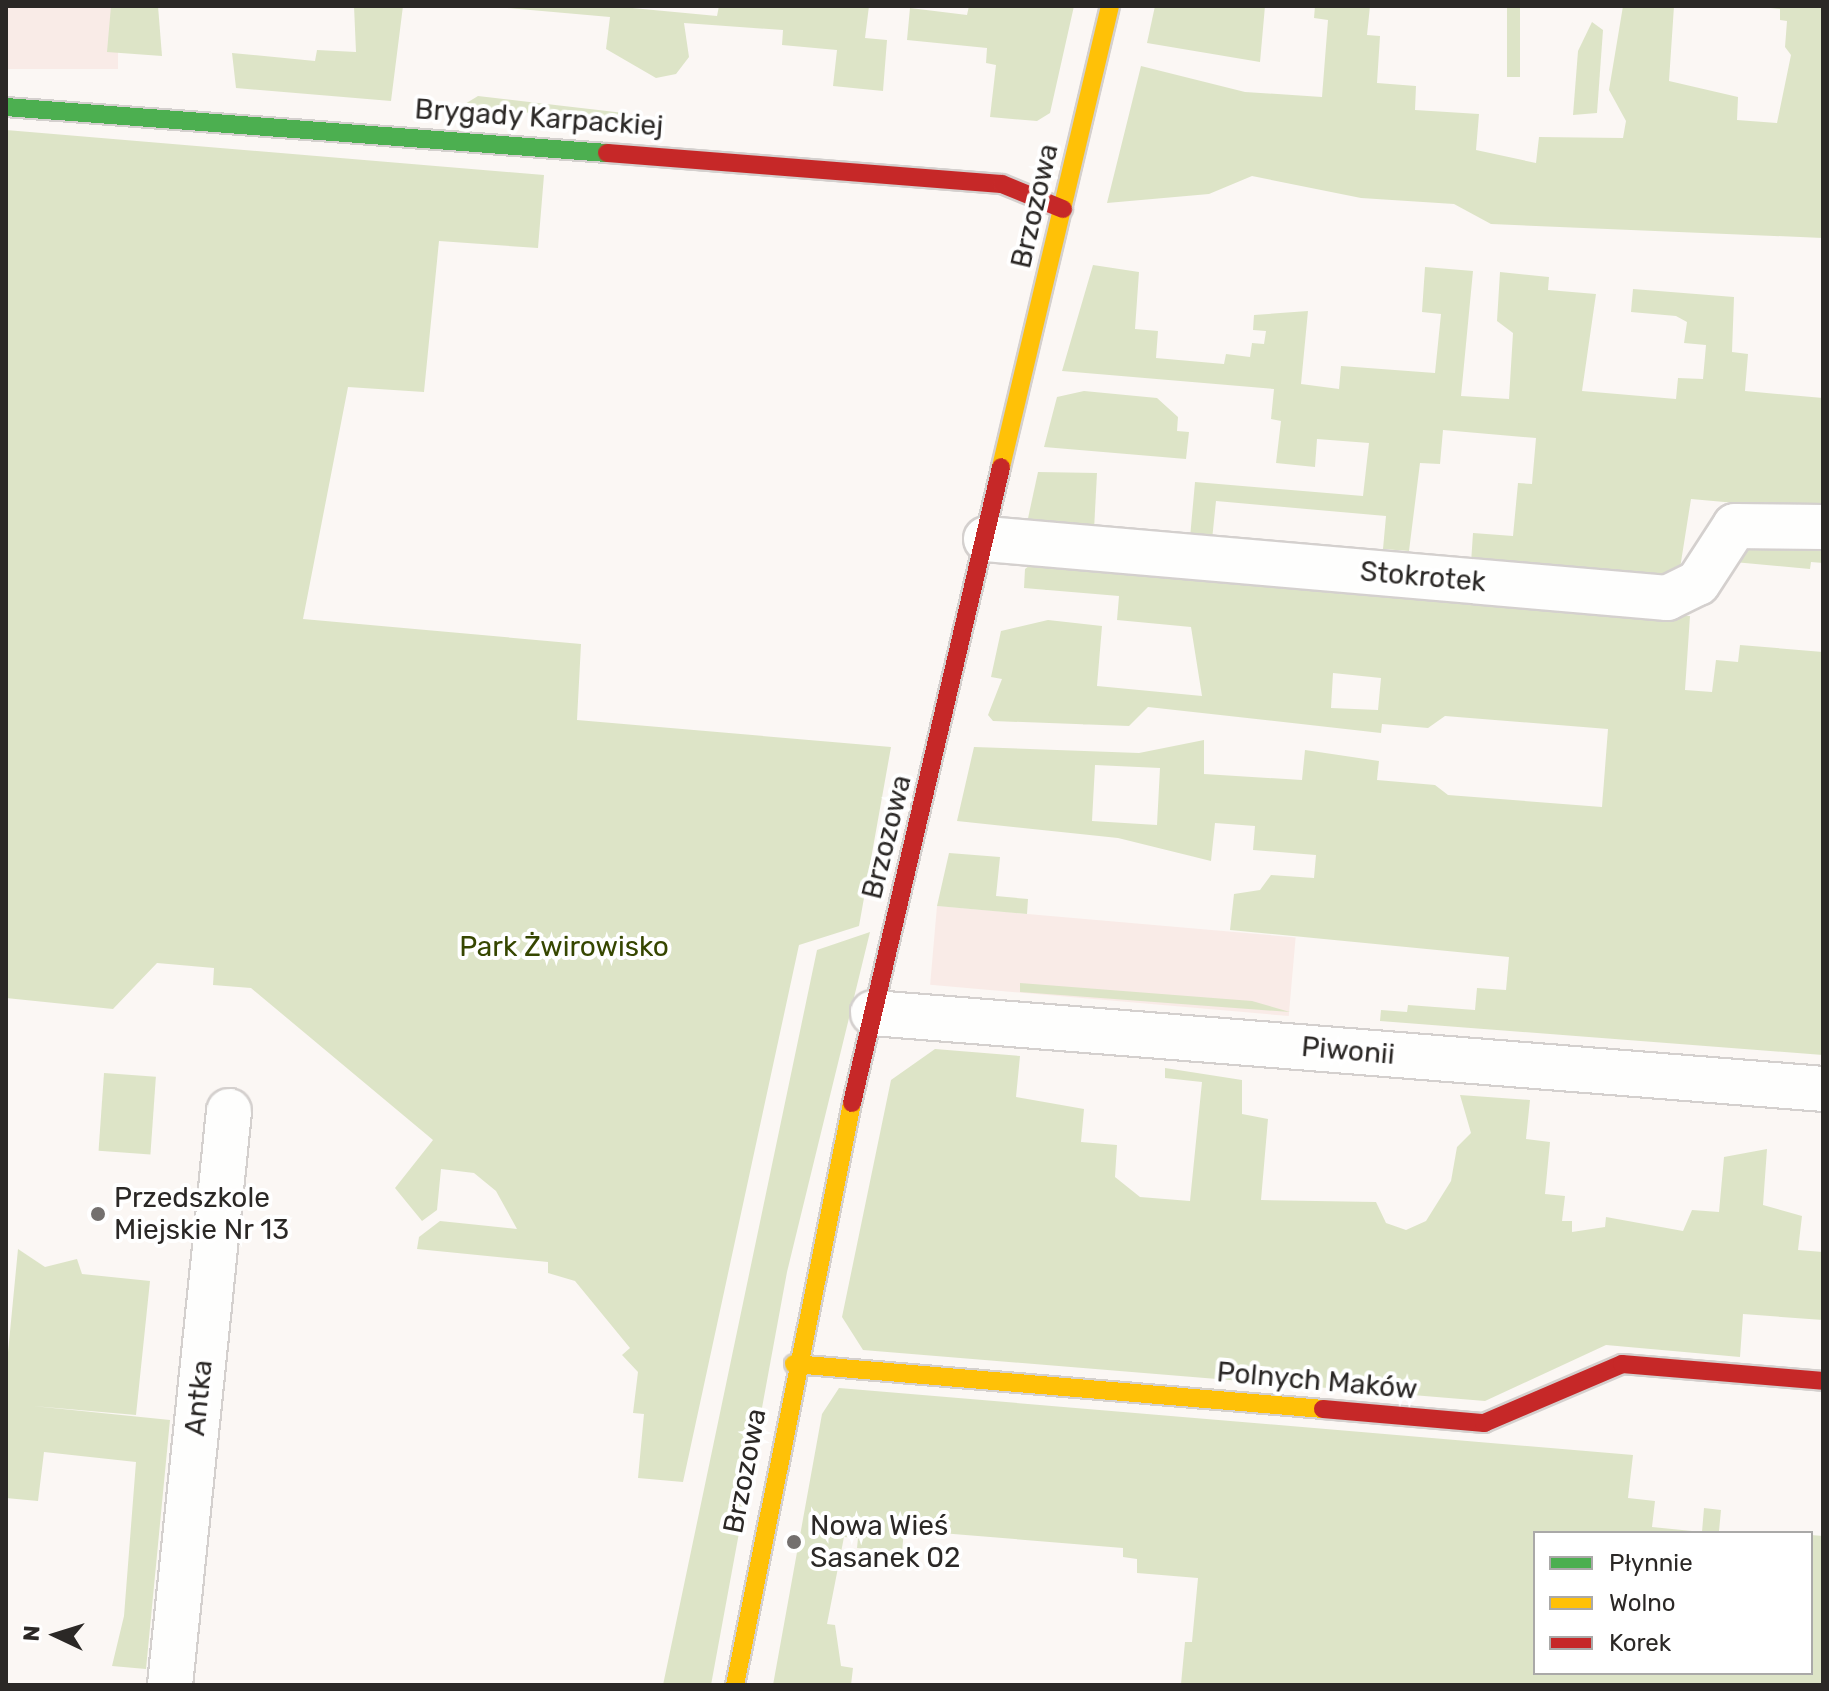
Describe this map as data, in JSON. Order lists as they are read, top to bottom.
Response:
{
  "streets": {
    "street": [
      "Brygady Karpackiej",
      "Brzozowa",
      "Stokrotek",
      "Piwonii",
      "Polnych Maków",
      "Antka"
    ]
  },
  "crossings": [
    ["Brygady Karpackiej", "Brzozowa"],
    ["Brzozowa", "Stokrotek"],
    ["Brzozowa", "Piwonii"],
    ["Brzozowa", "Polnych Maków"]
  ],
  "parks": ["Park Żwirowisko"],
  "places": ["Przedszkole Miejskie Nr 13", "Nowa Wieś Sasanek 02"],
  "legend": ["Płynnie", "Wolno", "Korek"],
  "north": "left"
}
